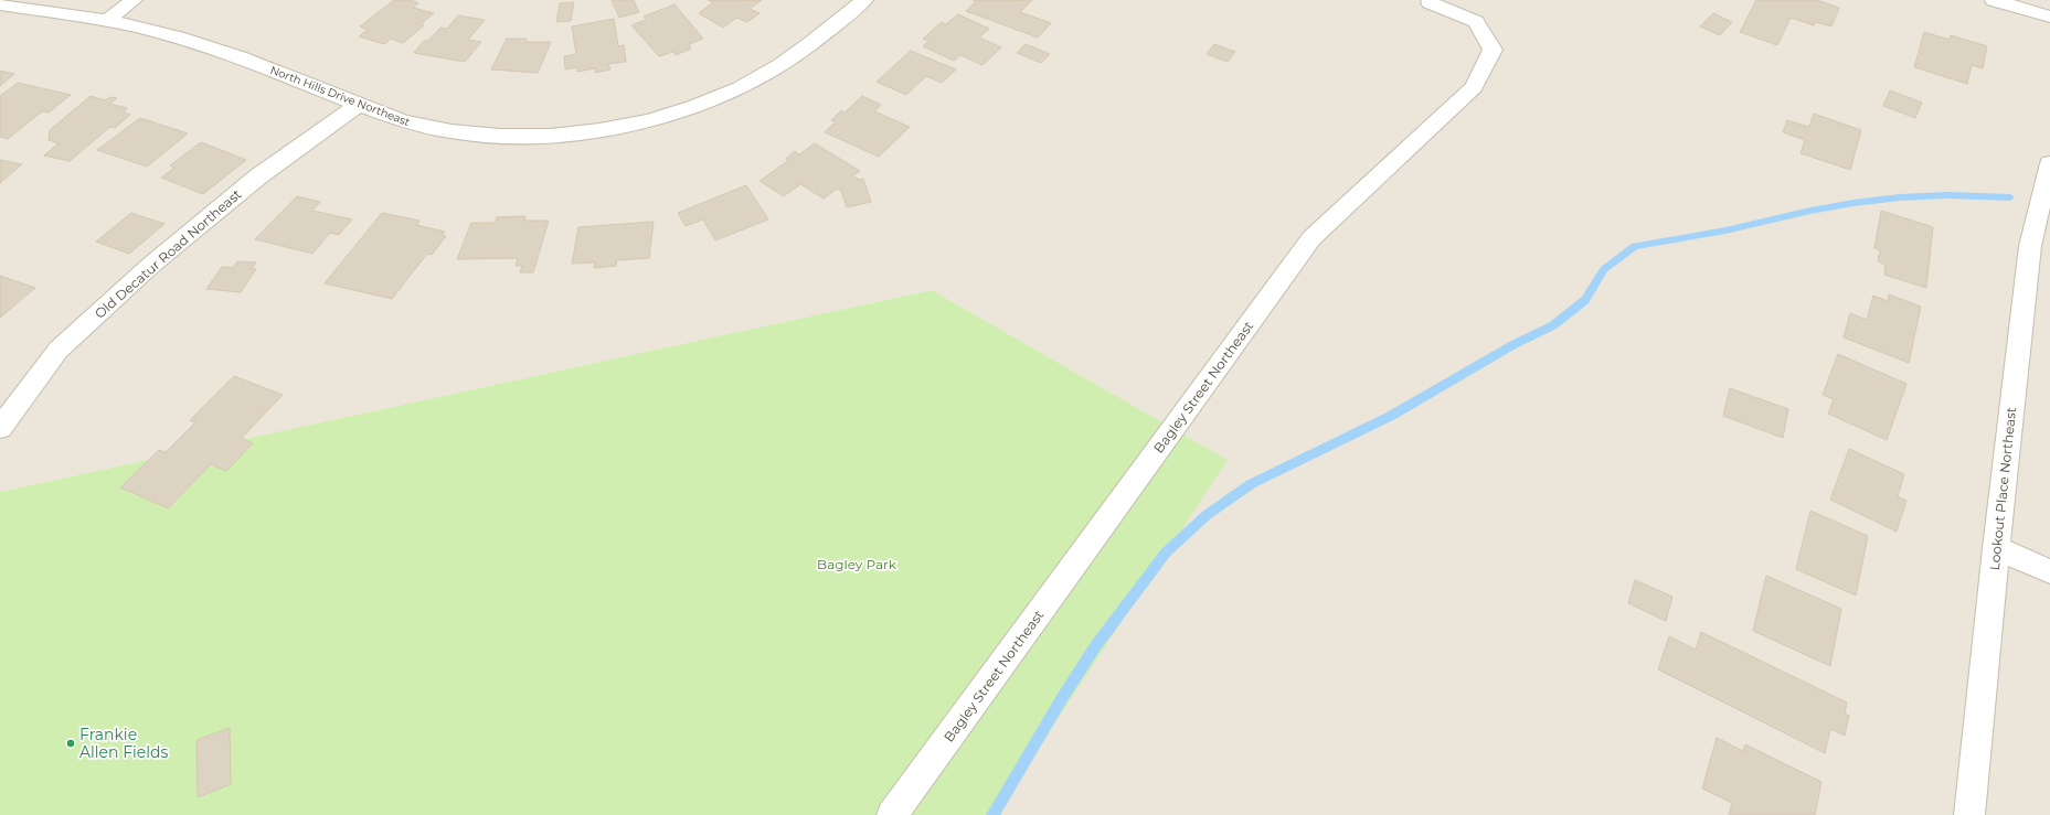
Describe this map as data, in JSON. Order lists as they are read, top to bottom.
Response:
{
  "streets": {
    "street": [
      "North Hills Drive Northeast",
      "Old Decatur Road Northeast",
      "Bagley Street Northeast",
      "Lookout Place Northeast"
    ]
  },
  "crossings": [
    ["North Hills Drive Northeast", "Old Decatur Road Northeast"]
  ],
  "parks": ["Bagley Park"],
  "places": ["Frankie Allen Fields"]
}
